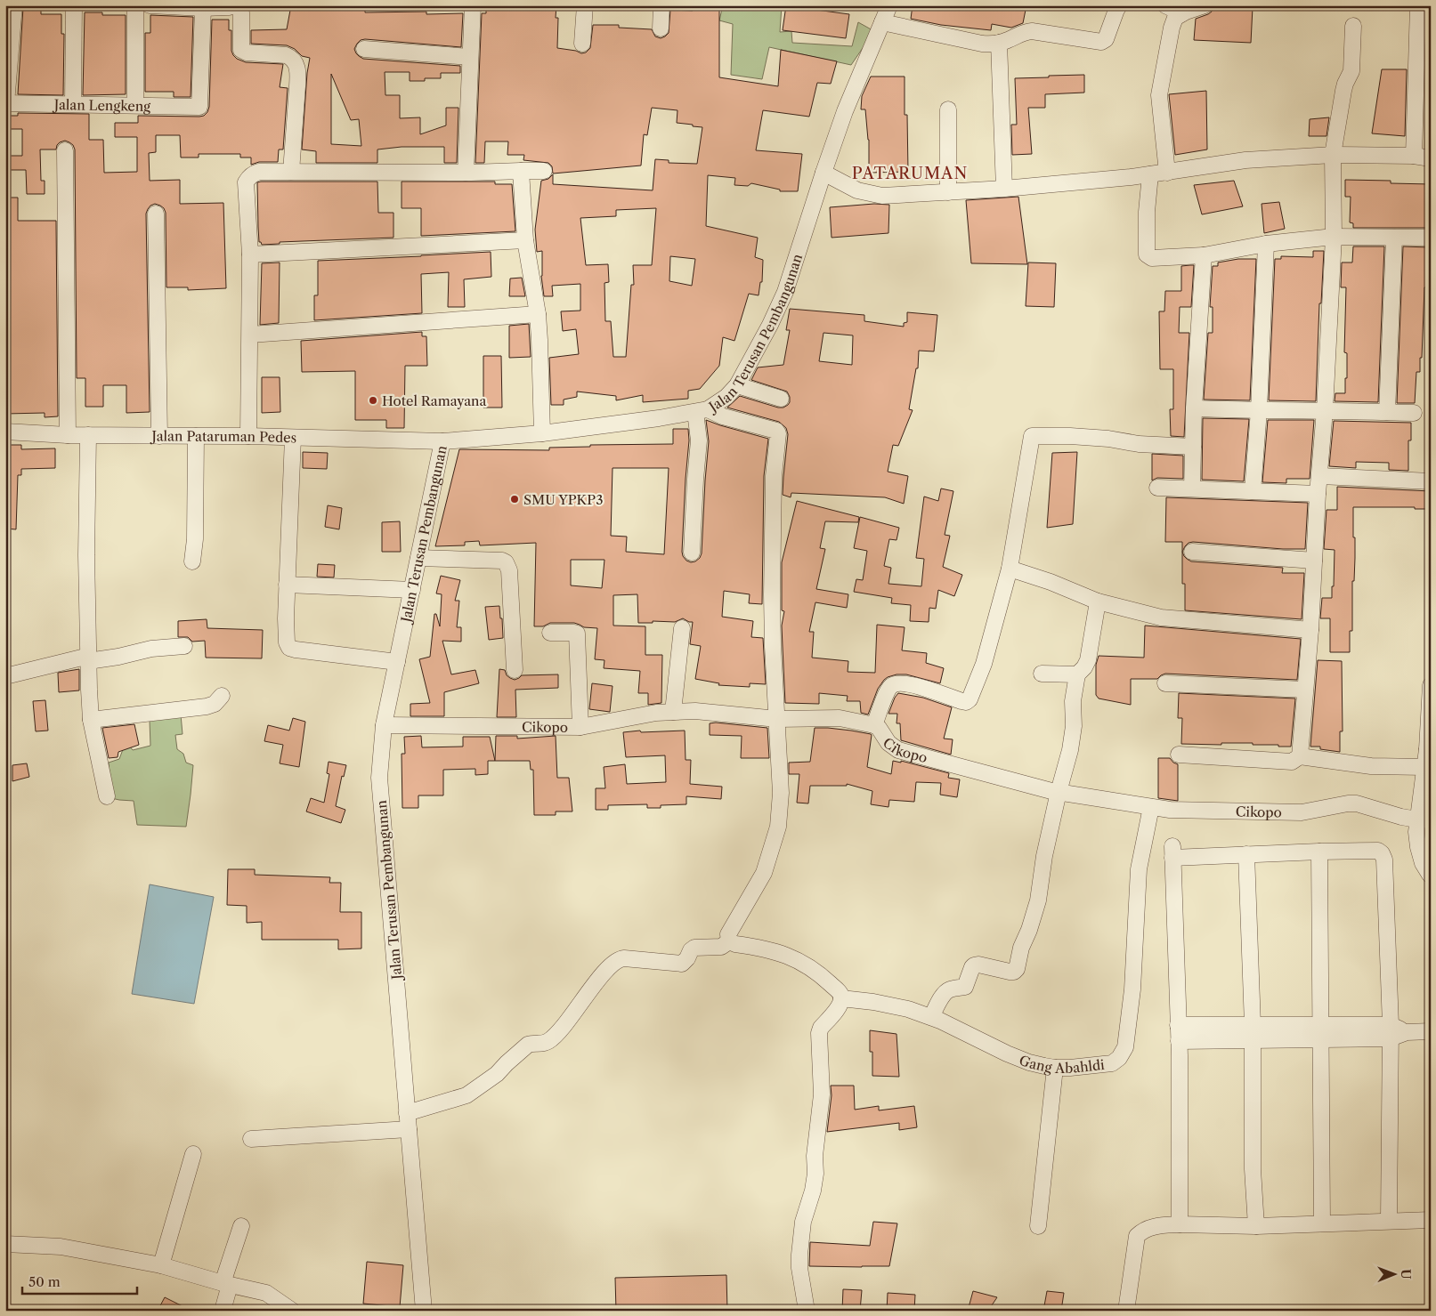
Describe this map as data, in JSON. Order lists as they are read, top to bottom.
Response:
{
  "streets": {
    "street": [
      "Jalan Lengkeng",
      "Jalan Terusan Pembangunan",
      "Jalan Pataruman Pedes",
      "Cikopo",
      "Gang Abahldi"
    ]
  },
  "crossings": [
    ["Jalan Terusan Pembangunan", "Jalan Pataruman Pedes"],
    ["Jalan Terusan Pembangunan", "Cikopo"],
    ["Cikopo", "Gang Abahldi"]
  ],
  "districts": ["PATARUMAN"],
  "places": ["Hotel Ramayana", "SMU YPKP3"],
  "scale_bar": "50 m",
  "north": "right"
}
